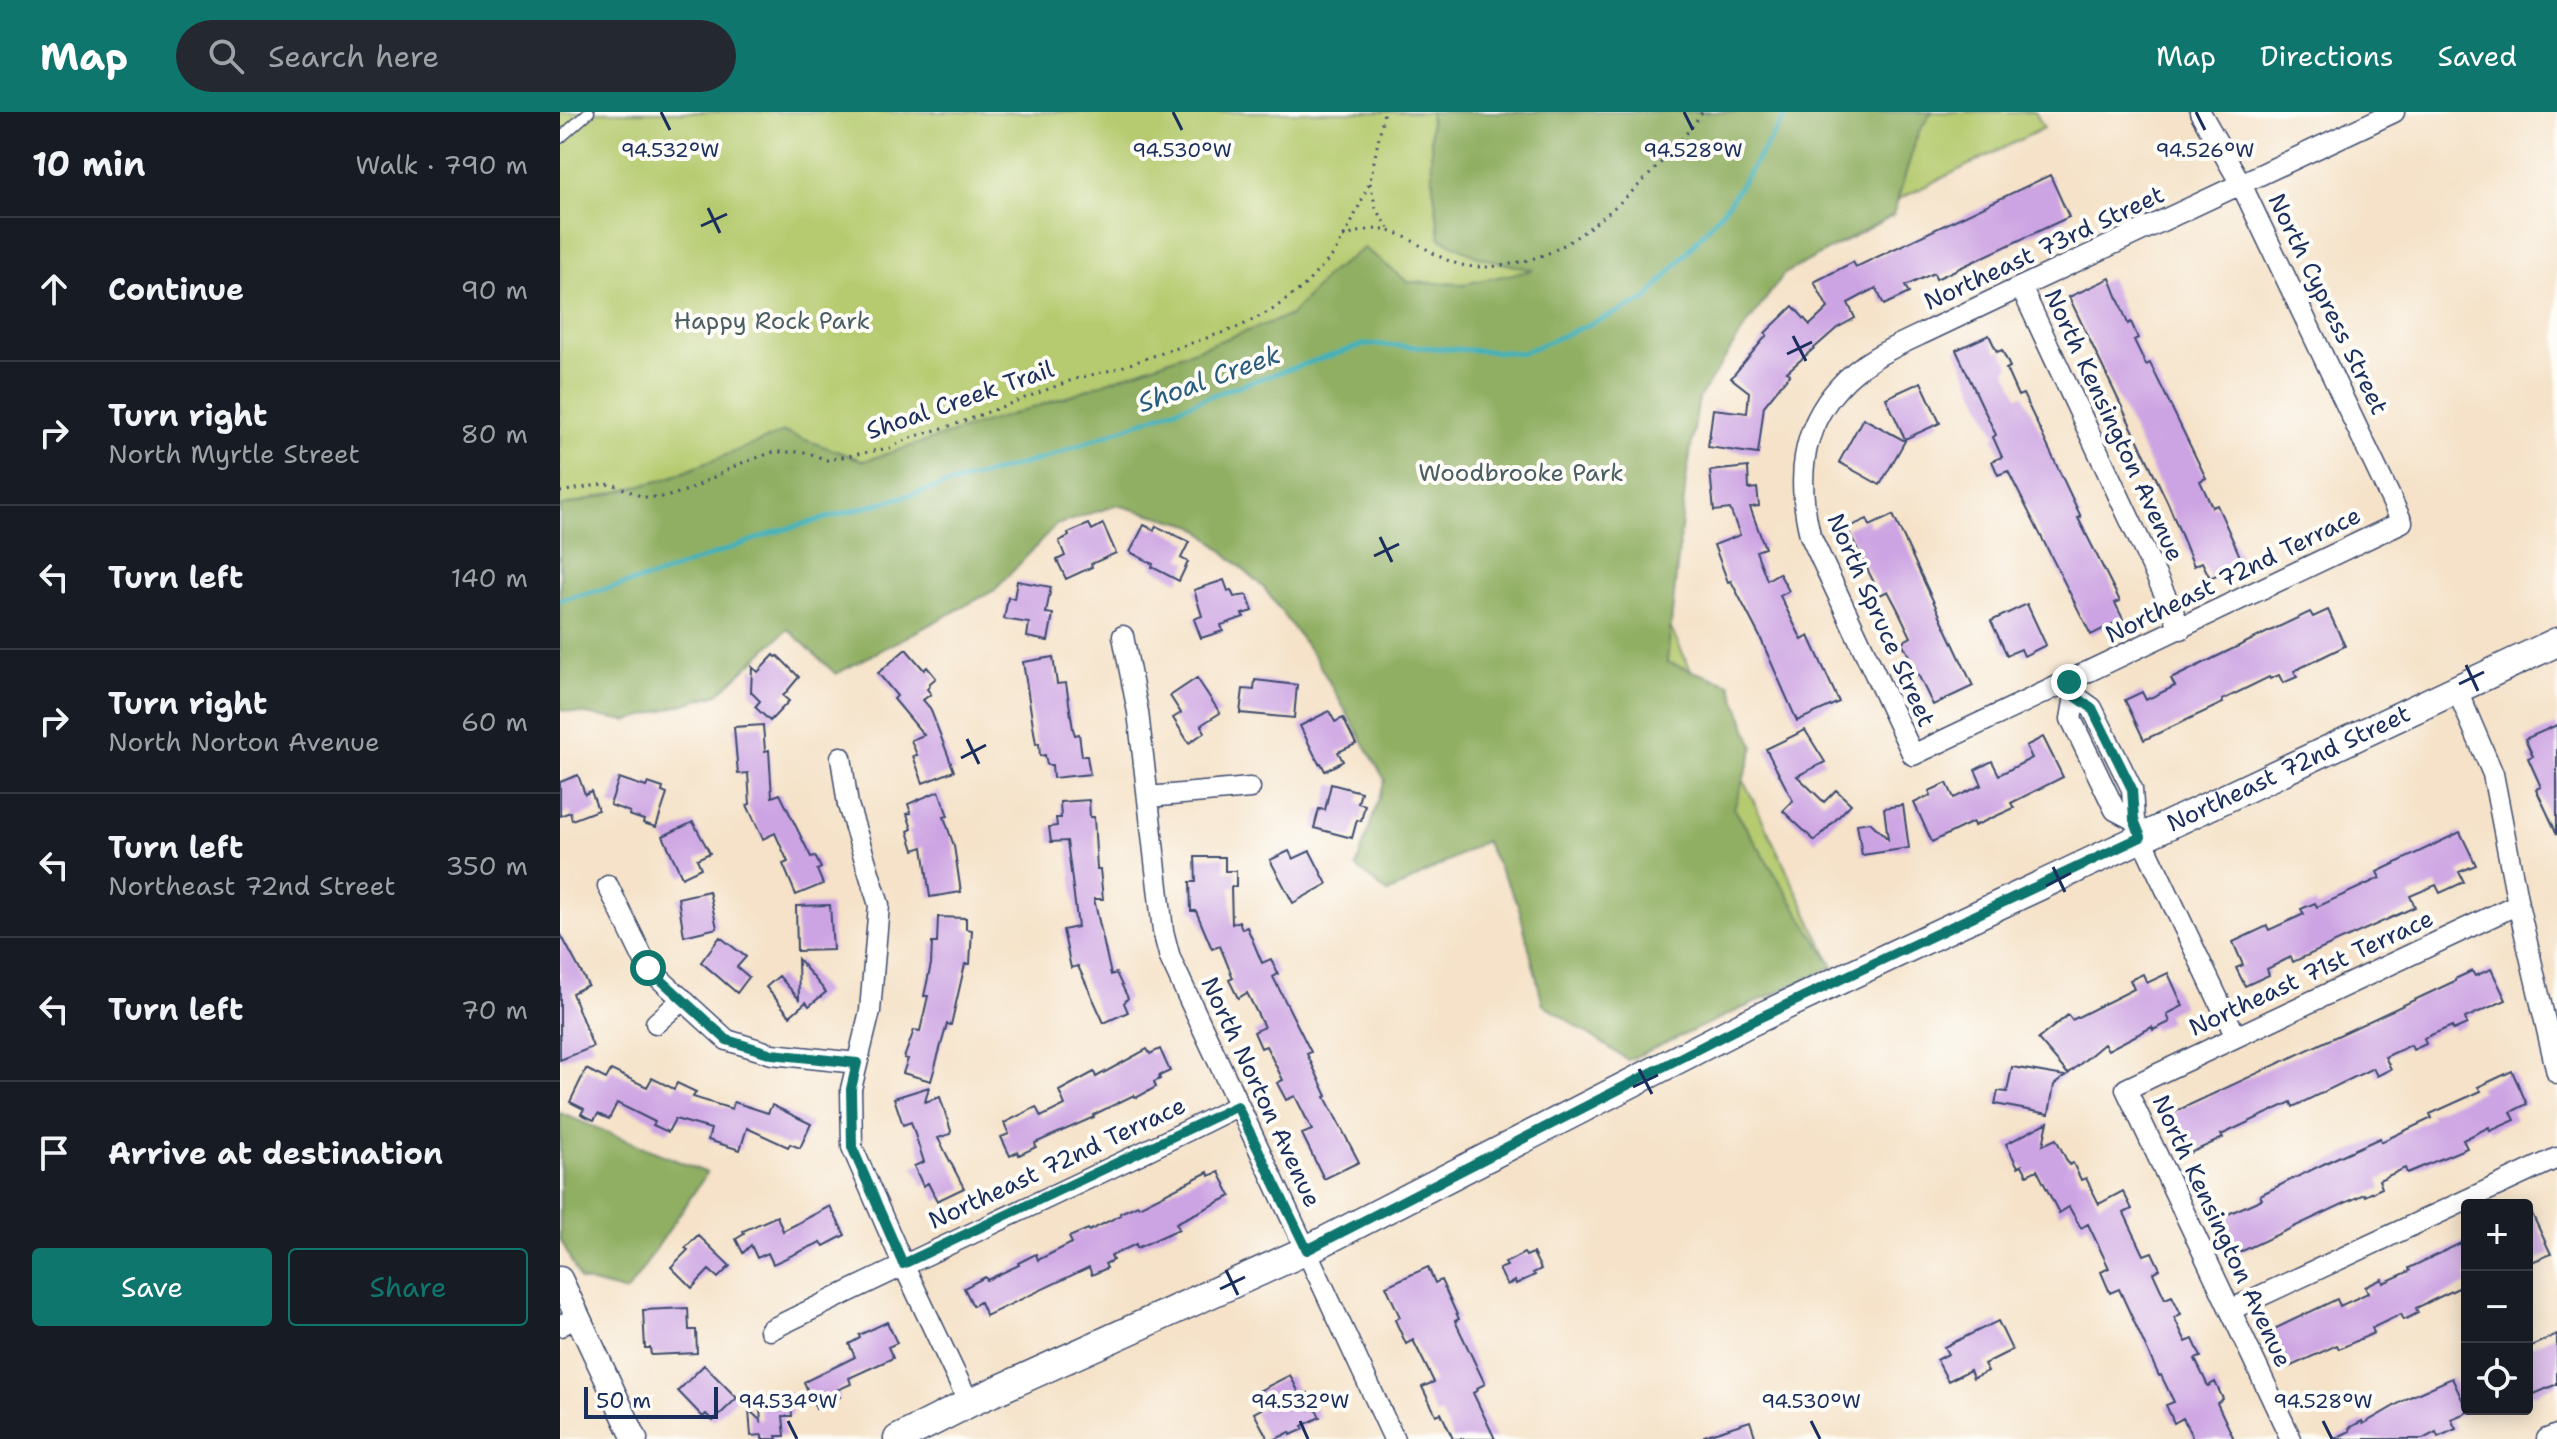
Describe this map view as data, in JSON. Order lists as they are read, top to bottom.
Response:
{
  "streets": {
    "main road": ["Northeast 72nd Street"],
    "street": [
      "Northeast 73rd Street",
      "North Cypress Street",
      "North Kensington Avenue",
      "Northeast 72nd Terrace",
      "North Spruce Street",
      "Northeast 71st Terrace",
      "North Norton Avenue"
    ],
    "path": ["Shoal Creek Trail"]
  },
  "crossings": [
    ["Northeast 73rd Street", "North Cypress Street"],
    ["Northeast 73rd Street", "North Kensington Avenue"],
    ["Northeast 73rd Street", "North Spruce Street"],
    ["North Cypress Street", "Northeast 72nd Terrace"],
    ["North Kensington Avenue", "Northeast 72nd Terrace"],
    ["North Kensington Avenue", "Northeast 71st Terrace"],
    ["Northeast 72nd Terrace", "North Spruce Street"],
    ["Northeast 72nd Terrace", "North Norton Avenue"],
    ["Northeast 72nd Street", "North Norton Avenue"]
  ],
  "water": ["Shoal Creek"],
  "parks": ["Happy Rock Park", "Woodbrooke Park"],
  "scale_bar": "50 m",
  "page": {
    "header": "Map",
    "search": "Search here",
    "nav": ["Map", "Directions", "Saved"],
    "heading": ["10 min", "Walk · 790 m"],
    "list": [
      ["Continue", "90 m"],
      ["Turn right", "North Myrtle Street", "80 m"],
      ["Turn left", "140 m"],
      ["Turn right", "North Norton Avenue", "60 m"],
      ["Turn left", "Northeast 72nd Street", "350 m"],
      ["Turn left", "70 m"],
      "Arrive at destination"
    ],
    "map_buttons": ["+", "−"],
    "buttons": ["Save", "Share"],
    "scale": "50 m"
  },
  "coordinates": [
    "94.532°W",
    "94.530°W",
    "94.528°W",
    "94.526°W",
    "94.534°W"
  ]
}
